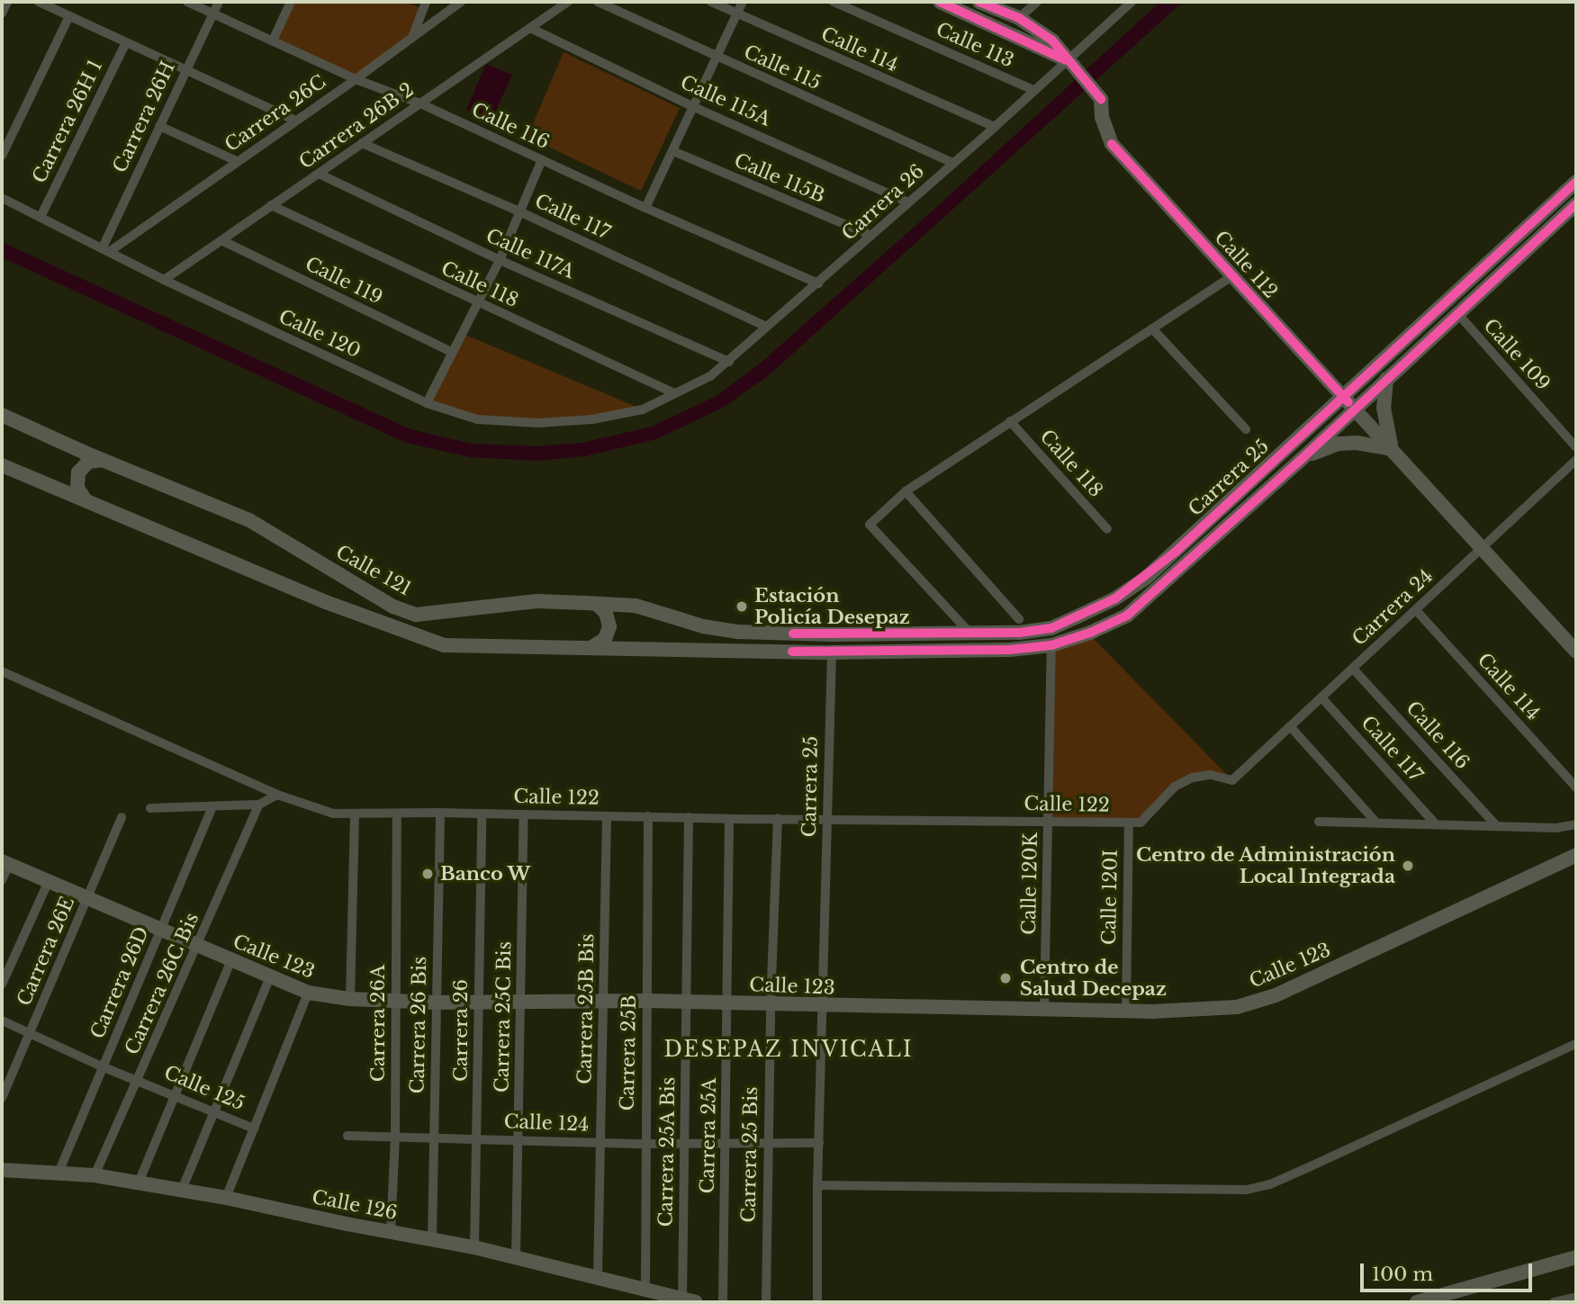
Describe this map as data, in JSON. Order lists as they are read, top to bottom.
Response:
{
  "streets": {
    "main road": [
      "Calle 112",
      "Carrera 25",
      "Calle 121",
      "Calle 123",
      "Calle 126"
    ],
    "street": [
      "Calle 113",
      "Calle 114",
      "Calle 115",
      "Calle 115A",
      "Carrera 26C",
      "Carrera 26H",
      "Carrera 26H 1",
      "Carrera 26B 2",
      "Calle 116",
      "Calle 115B",
      "Carrera 26",
      "Calle 117",
      "Calle 117A",
      "Calle 119",
      "Calle 118",
      "Calle 120",
      "Calle 109",
      "Carrera 24",
      "Calle 122",
      "Calle 120K",
      "Calle 120I",
      "Carrera 26E",
      "Carrera 26D",
      "Carrera 26C Bis",
      "Carrera 25B Bis",
      "Carrera 25C Bis",
      "Carrera 26A",
      "Carrera 26 Bis",
      "Carrera 25B",
      "Calle 125",
      "Calle 124",
      "Carrera 25A",
      "Carrera 25A Bis",
      "Carrera 25 Bis"
    ]
  },
  "crossings": [
    ["Calle 113", "Carrera 26"],
    ["Calle 114", "Carrera 26"],
    ["Calle 114", "Carrera 24"],
    ["Calle 115", "Carrera 26"],
    ["Calle 115A", "Carrera 26B 2"],
    ["Calle 115A", "Carrera 26"],
    ["Carrera 26C", "Carrera 26H"],
    ["Carrera 26C", "Calle 116"],
    ["Carrera 26C", "Calle 120"],
    ["Carrera 26H", "Calle 116"],
    ["Carrera 26H", "Calle 120"],
    ["Carrera 26H 1", "Calle 120"],
    ["Carrera 26B 2", "Calle 116"],
    ["Carrera 26B 2", "Calle 117"],
    ["Carrera 26B 2", "Calle 117A"],
    ["Carrera 26B 2", "Calle 119"],
    ["Carrera 26B 2", "Calle 118"],
    ["Carrera 26B 2", "Calle 120"],
    ["Calle 116", "Carrera 26"],
    ["Calle 116", "Carrera 24"],
    ["Calle 115B", "Carrera 26"],
    ["Carrera 26", "Calle 117"],
    ["Carrera 26", "Calle 117A"],
    ["Carrera 26", "Calle 112"],
    ["Carrera 26", "Calle 118"],
    ["Carrera 26", "Calle 120"],
    ["Carrera 26", "Calle 122"],
    ["Carrera 26", "Calle 123"],
    ["Carrera 26", "Calle 124"],
    ["Carrera 26", "Calle 126"],
    ["Calle 117", "Carrera 24"],
    ["Calle 112", "Carrera 25"],
    ["Calle 112", "Carrera 24"],
    ["Calle 109", "Carrera 25"],
    ["Carrera 25", "Calle 121"],
    ["Carrera 25", "Calle 122"],
    ["Carrera 25", "Calle 120K"],
    ["Carrera 25", "Calle 123"],
    ["Carrera 25", "Calle 124"],
    ["Carrera 24", "Calle 122"],
    ["Calle 122", "Calle 120K"],
    ["Calle 122", "Calle 120I"],
    ["Calle 122", "Carrera 25B Bis"],
    ["Calle 122", "Carrera 25C Bis"],
    ["Calle 122", "Carrera 26A"],
    ["Calle 122", "Carrera 26 Bis"],
    ["Calle 122", "Carrera 25B"],
    ["Calle 122", "Carrera 25A"],
    ["Calle 122", "Carrera 25A Bis"],
    ["Calle 122", "Carrera 25 Bis"],
    ["Calle 120K", "Calle 123"],
    ["Calle 120I", "Calle 123"],
    ["Carrera 26E", "Calle 123"],
    ["Carrera 26E", "Calle 125"],
    ["Calle 123", "Carrera 26D"],
    ["Calle 123", "Carrera 26C Bis"],
    ["Calle 123", "Carrera 25B Bis"],
    ["Calle 123", "Carrera 25C Bis"],
    ["Calle 123", "Carrera 26A"],
    ["Calle 123", "Carrera 26 Bis"],
    ["Calle 123", "Carrera 25B"],
    ["Calle 123", "Carrera 25A"],
    ["Calle 123", "Carrera 25A Bis"],
    ["Calle 123", "Carrera 25 Bis"],
    ["Carrera 26D", "Calle 125"],
    ["Carrera 26D", "Calle 126"],
    ["Carrera 26C Bis", "Calle 125"],
    ["Carrera 26C Bis", "Calle 126"],
    ["Carrera 25B Bis", "Calle 124"],
    ["Carrera 25B Bis", "Calle 126"],
    ["Carrera 25C Bis", "Calle 124"],
    ["Carrera 25C Bis", "Calle 126"],
    ["Carrera 26A", "Calle 124"],
    ["Carrera 26A", "Calle 126"],
    ["Carrera 26 Bis", "Calle 124"],
    ["Carrera 26 Bis", "Calle 126"],
    ["Carrera 25B", "Calle 124"],
    ["Carrera 25B", "Calle 126"],
    ["Calle 124", "Carrera 25A"],
    ["Calle 124", "Carrera 25A Bis"],
    ["Calle 124", "Carrera 25 Bis"],
    ["Carrera 25A Bis", "Calle 126"]
  ],
  "districts": ["DESEPAZ INVICALI"],
  "places": [
    "Estación Policía Desepaz",
    "Centro de Administración Local Integrada",
    "Banco W",
    "Centro de Salud Decepaz"
  ],
  "scale_bar": "100 m"
}
